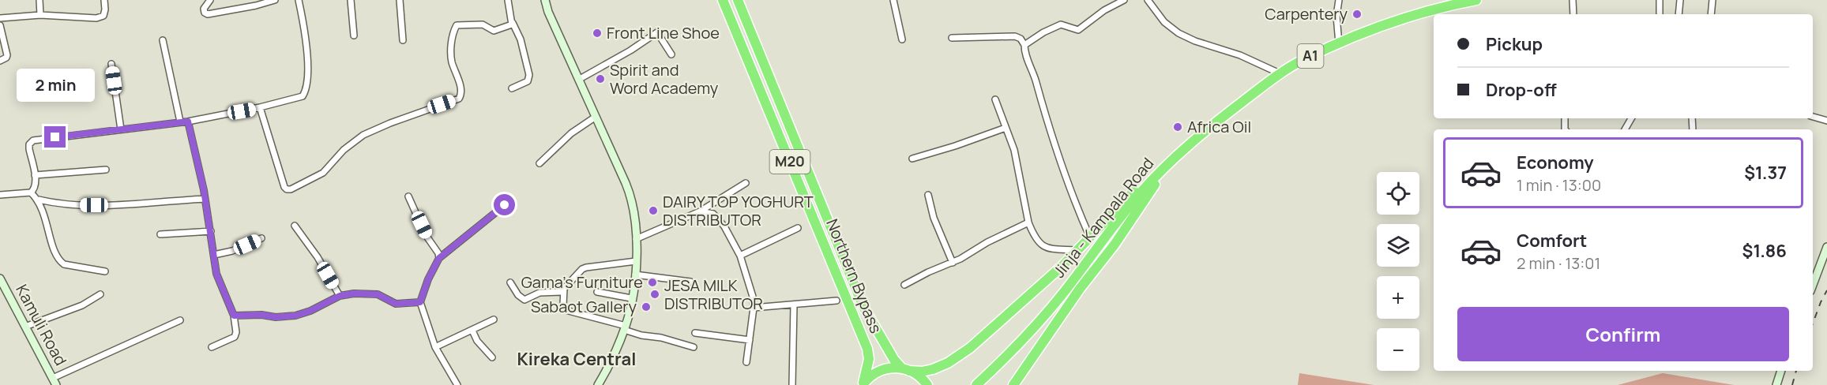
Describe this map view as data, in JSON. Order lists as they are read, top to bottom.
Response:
{
  "streets": {
    "highway": [
      "A1",
      "M20",
      "Jinja - Kampala Road",
      "Northern Bypass"
    ],
    "main road": ["Kamuli Road"]
  },
  "districts": ["Kireka Central"],
  "places": [
    "Carpentery",
    "Front Line Shoe",
    "Spirit and Word Academy",
    "Africa Oil",
    "DAIRY TOP YOGHURT DISTRIBUTOR",
    "Gama's Furniture",
    "JESA MILK DISTRIBUTOR",
    "Sabaot Gallery"
  ],
  "page": {
    "banner": ["Pickup", "Drop-off"],
    "bubble": "2 min",
    "list": [
      {
        "name": "Economy",
        "note": "1 min · 13:00",
        "value": "$1.37"
      },
      {
        "name": "Comfort",
        "note": "2 min · 13:01",
        "value": "$1.86"
      }
    ],
    "map_buttons": ["+", "−"],
    "buttons": "Confirm"
  }
}
